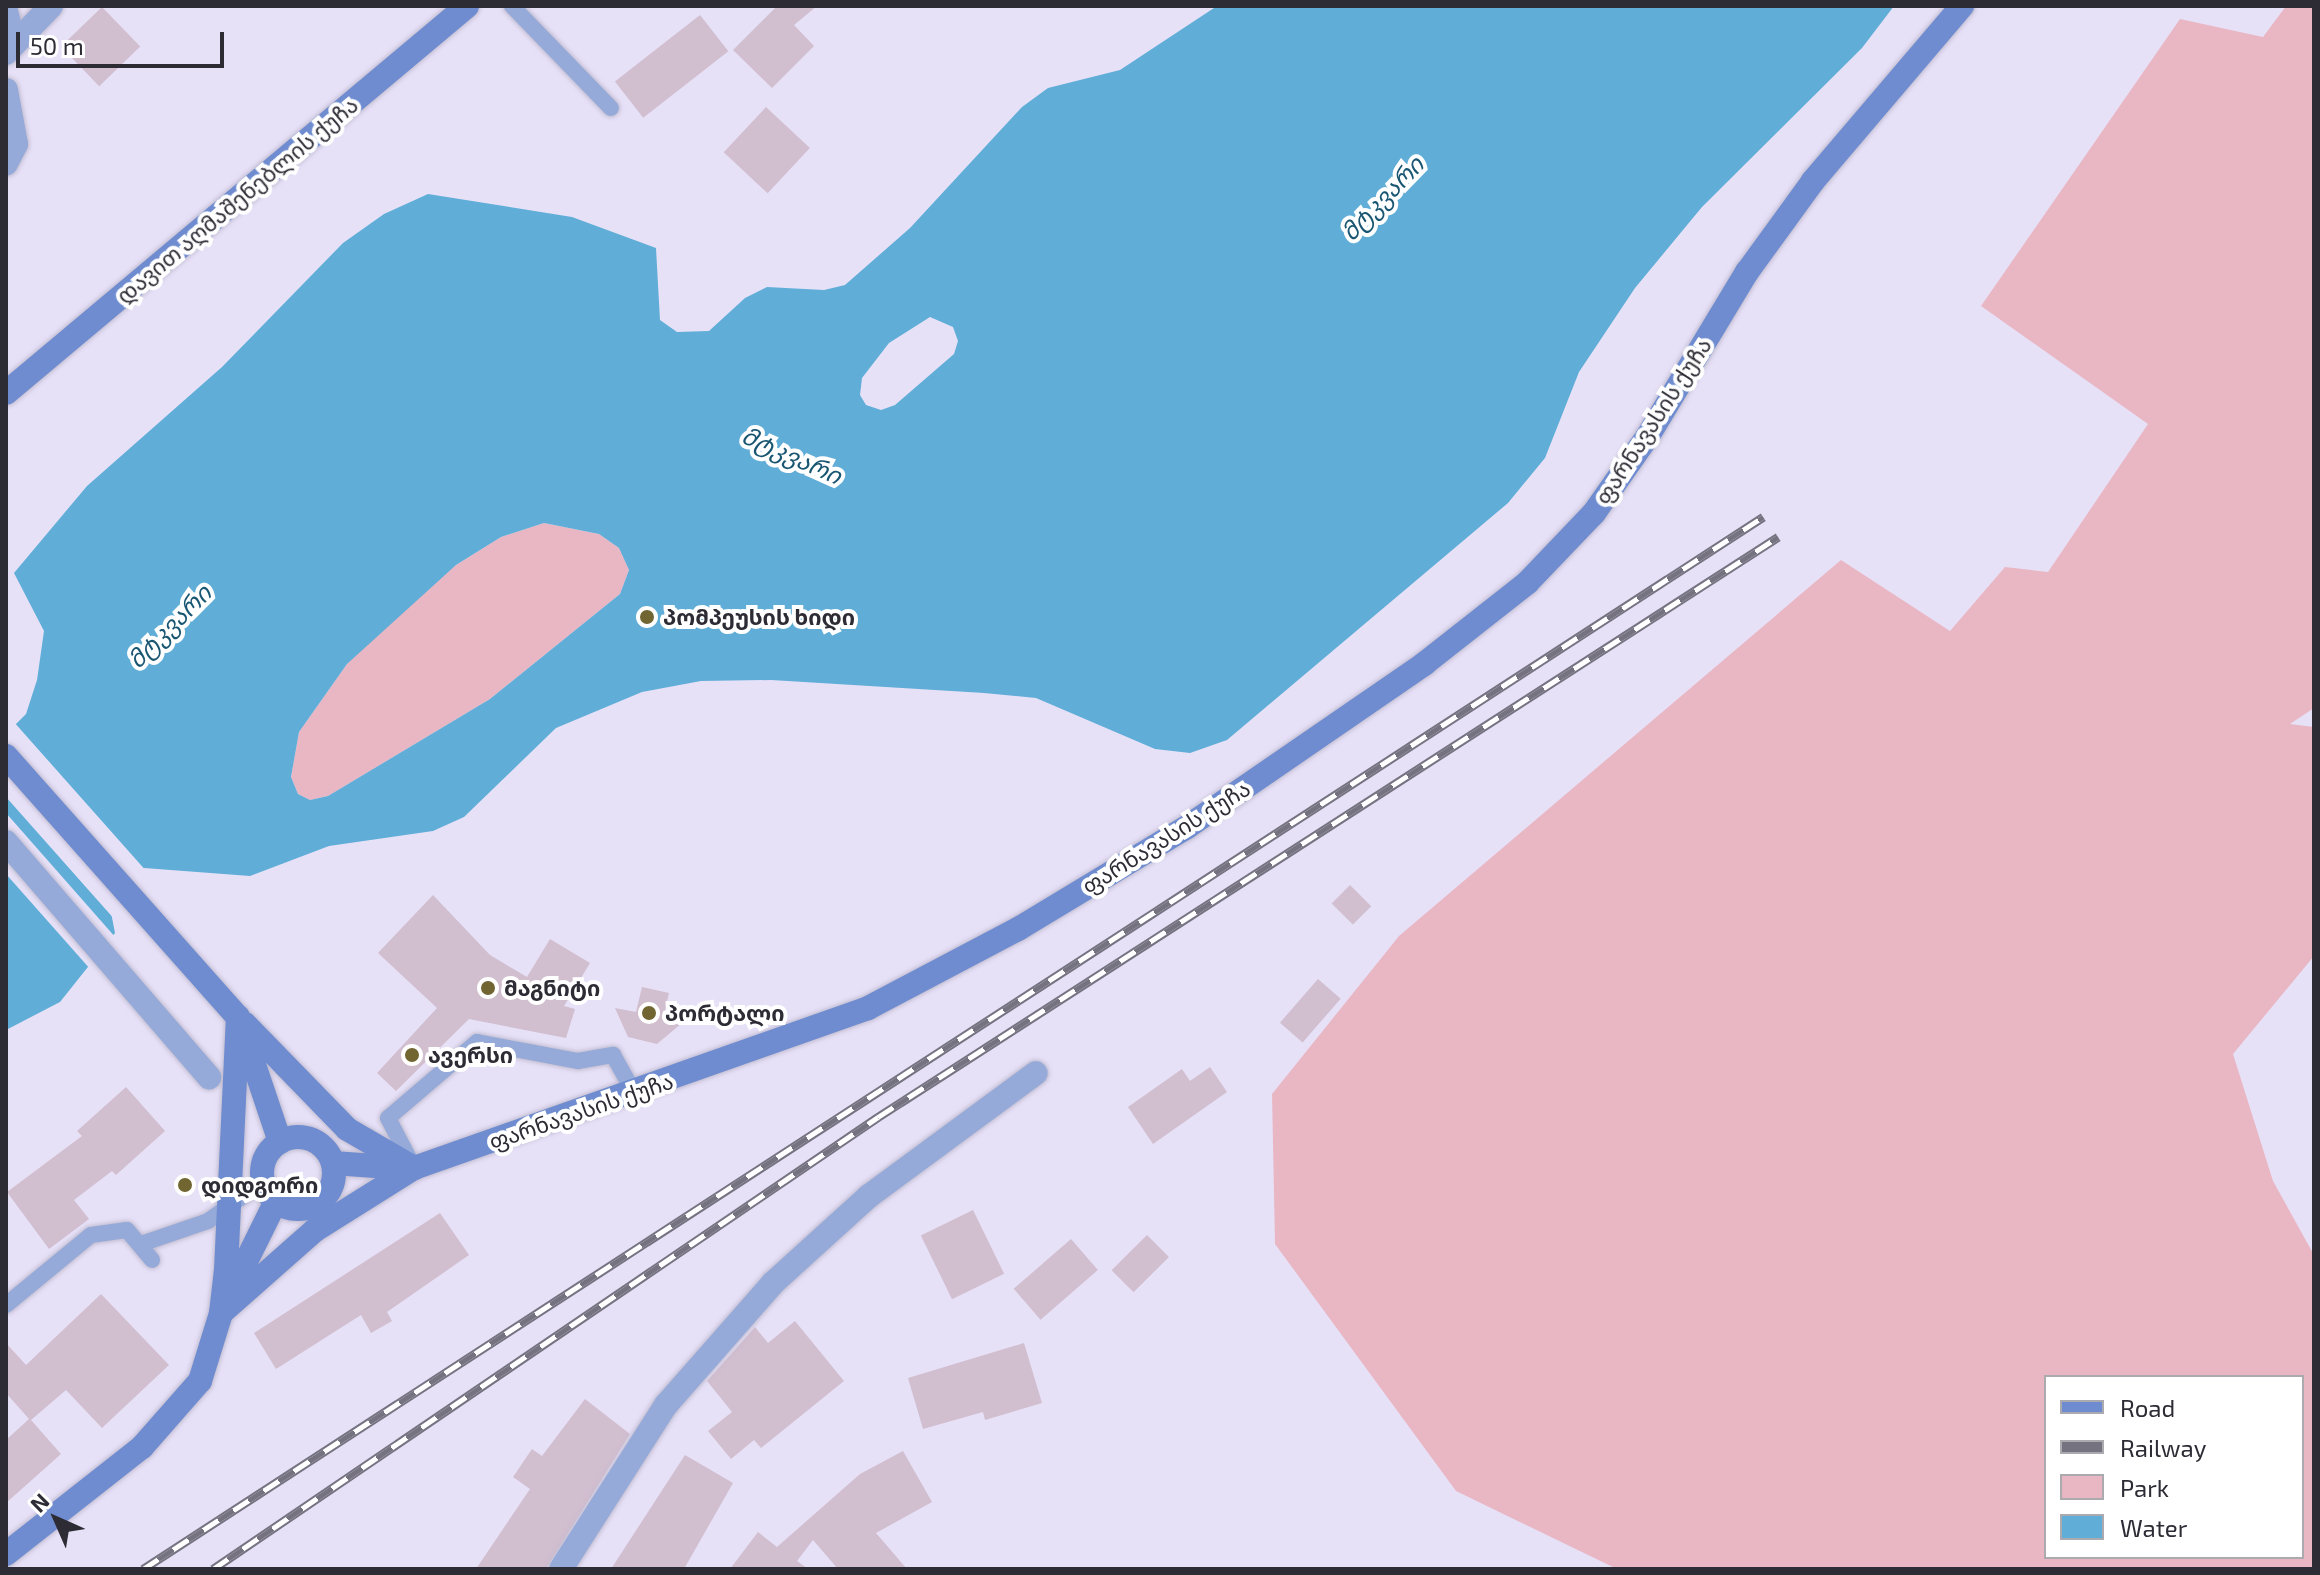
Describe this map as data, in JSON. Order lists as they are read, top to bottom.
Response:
{
  "streets": {
    "main road": ["დავით აღმაშენებლის ქუჩა", "ფარნავასის ქუჩა"]
  },
  "water": ["მტკვარი"],
  "places": [
    "პომპეუსის ხიდი",
    "მაგნიტი",
    "პორტალი",
    "ავერსი",
    "დიდგორი"
  ],
  "legend": [
    "Road",
    "Railway",
    "Park",
    "Water"
  ],
  "scale_bar": "50 m",
  "north": "top left"
}
